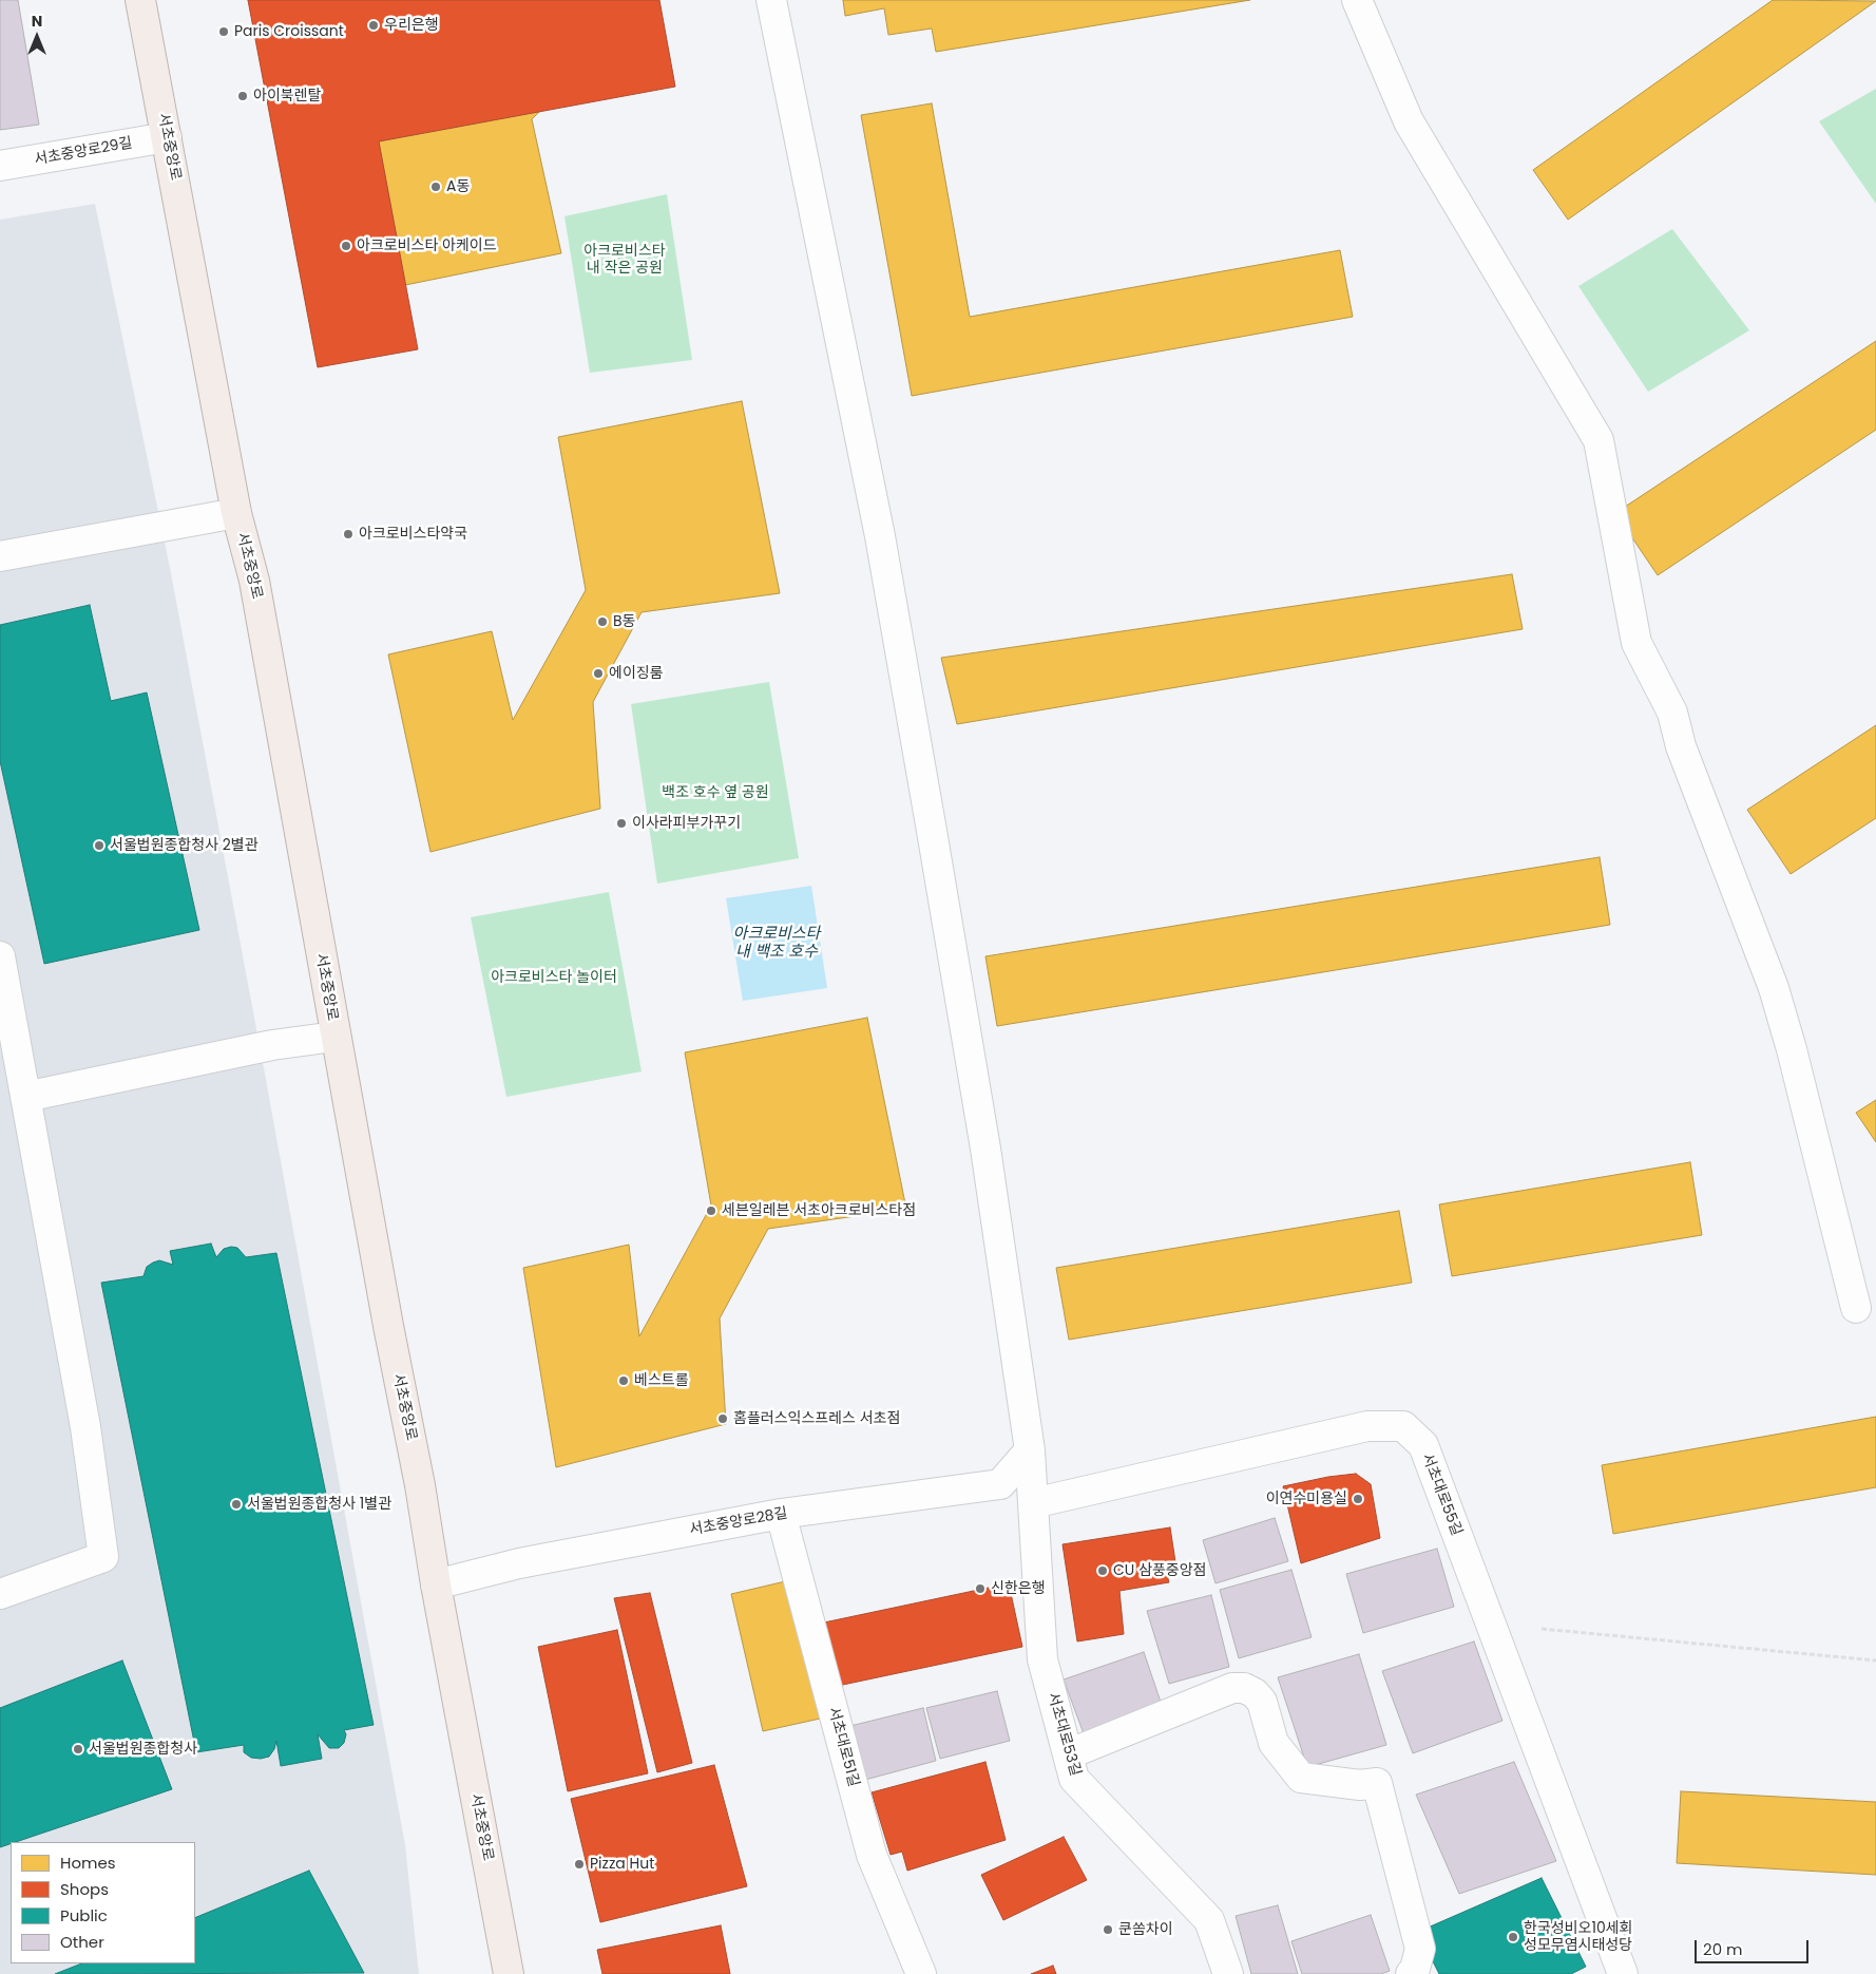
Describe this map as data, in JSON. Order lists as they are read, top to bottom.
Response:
{
  "streets": {
    "main road": ["서초중앙로"],
    "street": [
      "서초중앙로29길",
      "서초대로55길",
      "서초중앙로28길",
      "서초대로53길",
      "서초대로51길"
    ]
  },
  "crossings": [
    ["서초중앙로", "서초중앙로29길"],
    ["서초중앙로", "서초중앙로28길"],
    ["서초대로55길", "서초대로53길"],
    ["서초중앙로28길", "서초대로51길"]
  ],
  "water": ["아크로비스타 내 백조 호수"],
  "parks": ["아크로비스타 내 작은 공원", "백조 호수 옆 공원", "아크로비스타 놀이터"],
  "places": [
    "우리은행",
    "Paris Croissant",
    "아이북렌탈",
    "A동",
    "아크로비스타 아케이드",
    "아크로비스타약국",
    "B동",
    "에이징룸",
    "이사라피부가꾸기",
    "서울법원종합청사 2별관",
    "세븐일레븐 서초아크로비스타점",
    "베스트롤",
    "홈플러스익스프레스 서초점",
    "이연수미용실",
    "서울법원종합청사 1별관",
    "CU 삼풍중앙점",
    "신한은행",
    "서울법원종합청사",
    "Pizza Hut",
    "쿤쏨차이",
    "한국성비오10세회 성모무염시태성당"
  ],
  "legend": [
    "Homes",
    "Shops",
    "Public",
    "Other"
  ],
  "scale_bar": "20 m",
  "north": "top"
}
